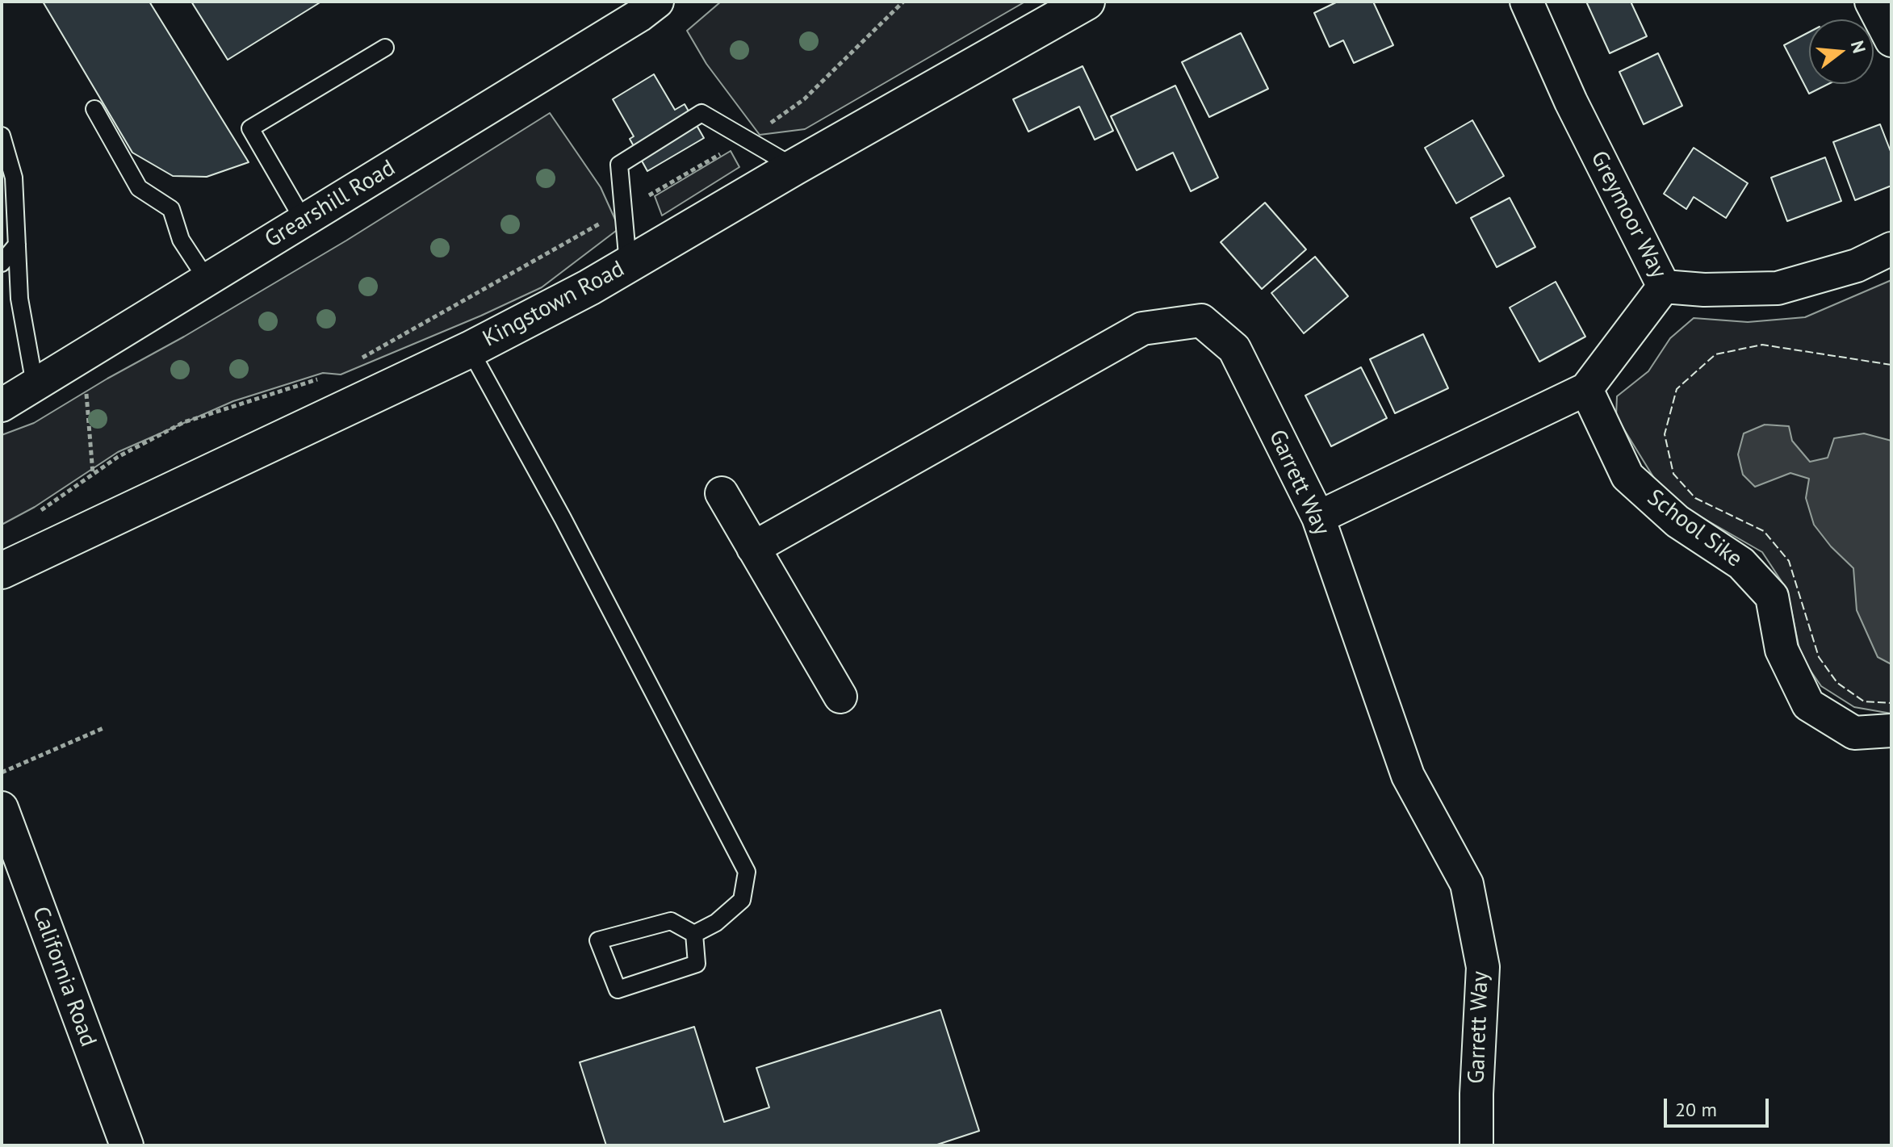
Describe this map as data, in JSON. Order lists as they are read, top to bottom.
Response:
{
  "streets": {
    "main road": ["Kingstown Road"],
    "street": [
      "Grearshill Road",
      "Greymoor Way",
      "Garrett Way",
      "School Sike",
      "California Road"
    ]
  },
  "scale_bar": "20 m",
  "north": "right"
}
